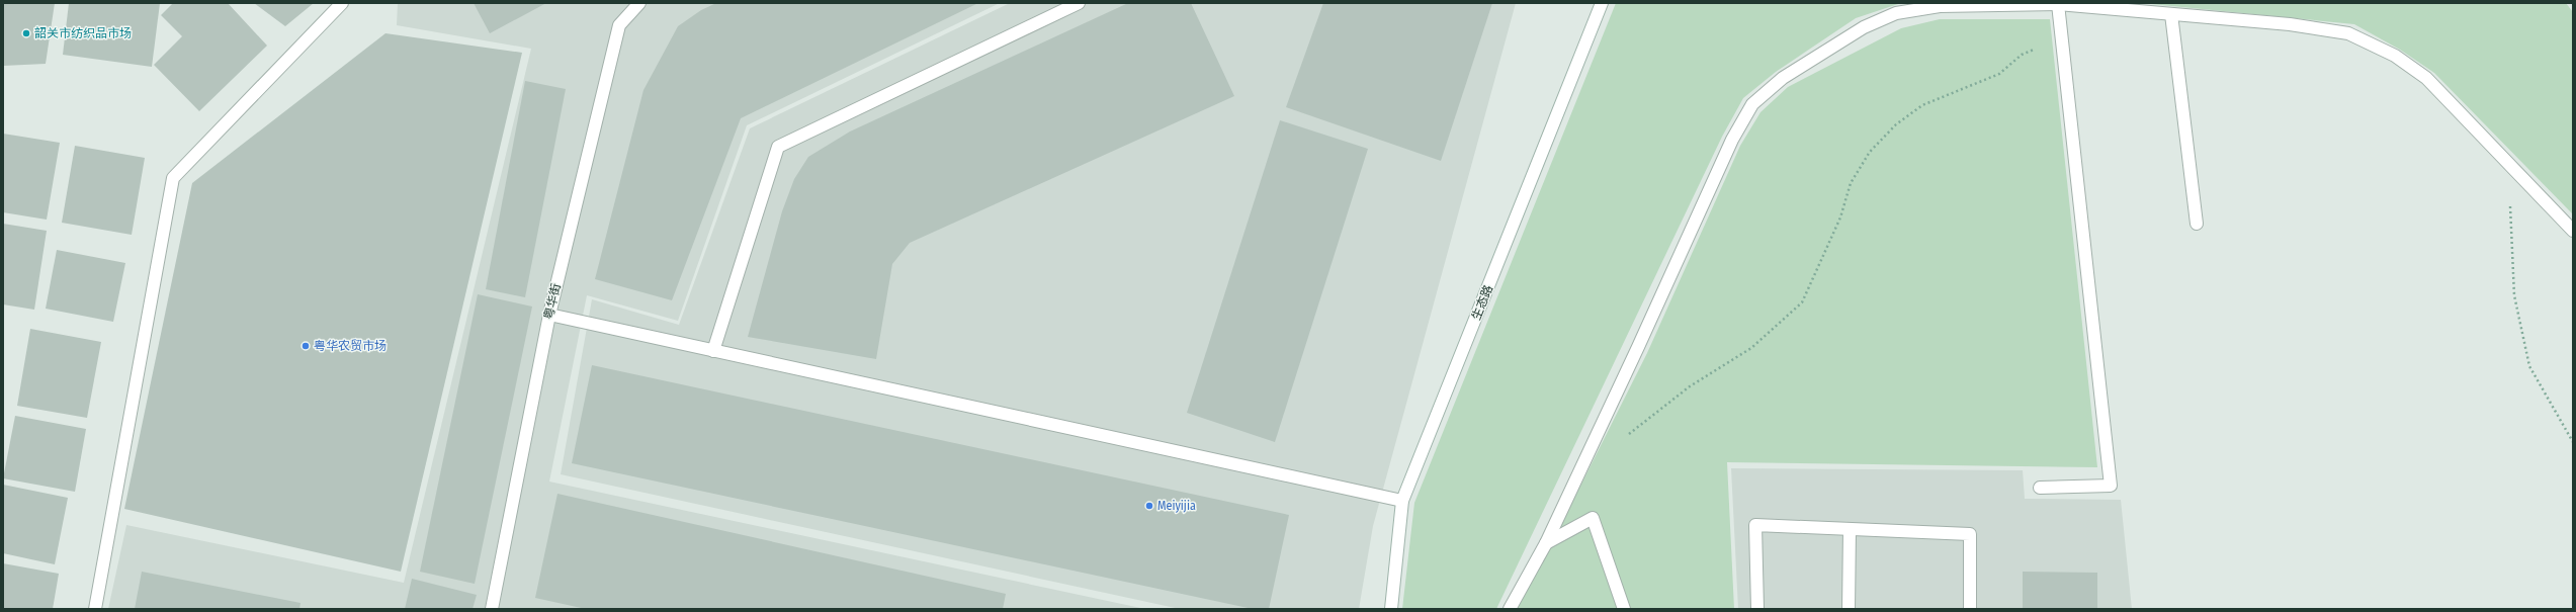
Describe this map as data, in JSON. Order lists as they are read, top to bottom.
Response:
{
  "streets": {
    "street": ["粤华街", "生态路"]
  },
  "places": ["韶关市纺织品市场", "粤华农贸市场", "Meiyijia"]
}
